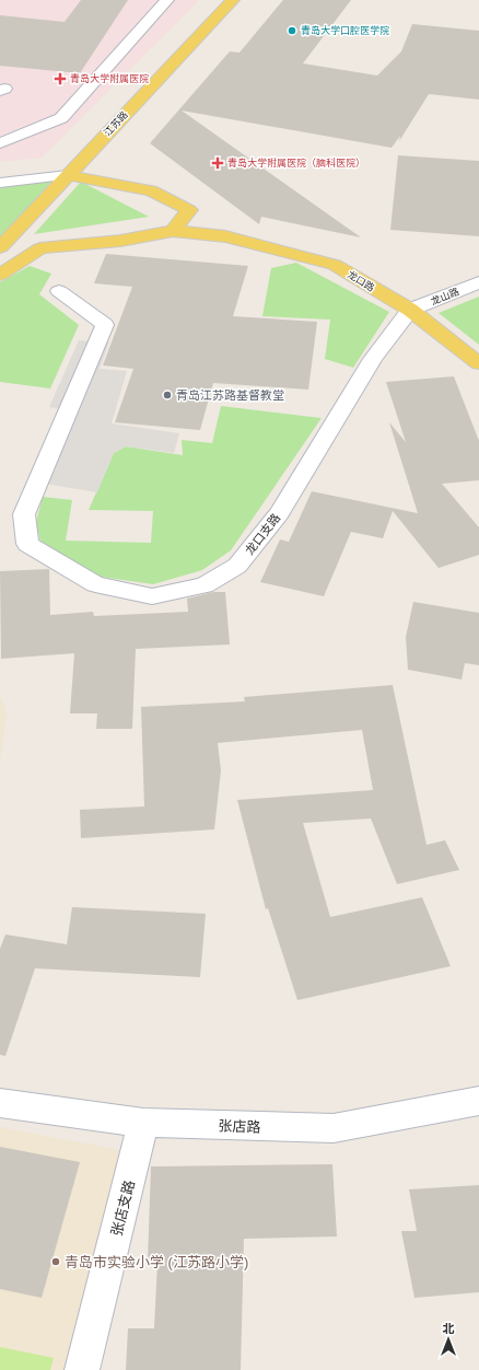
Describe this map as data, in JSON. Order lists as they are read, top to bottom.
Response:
{
  "streets": {
    "main road": ["江苏路", "龙口路"],
    "street": [
      "龙山路",
      "龙口支路",
      "张店路",
      "张店支路"
    ]
  },
  "crossings": [
    ["江苏路", "龙口路"],
    ["龙口路", "龙山路"],
    ["龙口路", "龙口支路"],
    ["龙山路", "龙口支路"],
    ["张店路", "张店支路"]
  ],
  "places": {
    "other": ["青岛大学口腔医学院", "青岛江苏路基督教堂", "青岛市实验小学 (江苏路小学)"],
    "health": ["青岛大学附属医院", "青岛大学附属医院（脑科医院）"]
  },
  "north": "top"
}
